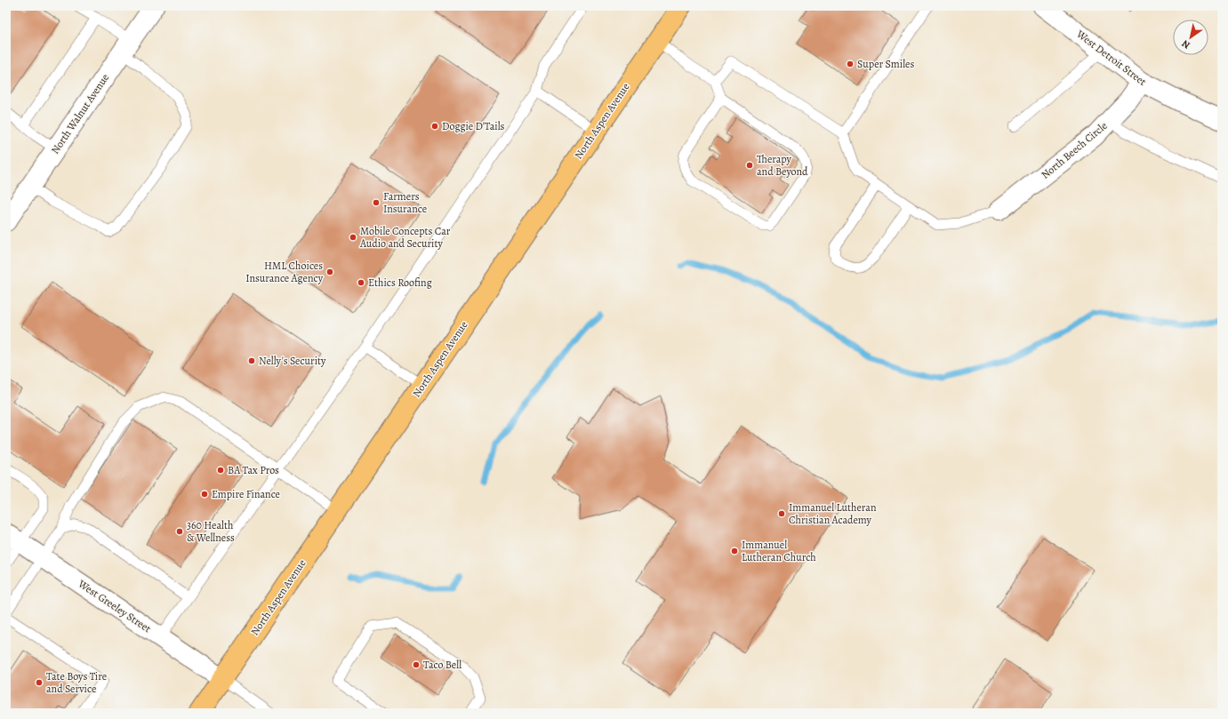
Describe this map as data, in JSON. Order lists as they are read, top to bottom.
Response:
{
  "streets": {
    "main road": ["North Aspen Avenue"],
    "street": [
      "West Detroit Street",
      "North Walnut Avenue",
      "North Beech Circle",
      "West Greeley Street"
    ]
  },
  "crossings": [
    ["West Detroit Street", "North Beech Circle"],
    ["North Aspen Avenue", "West Greeley Street"]
  ],
  "places": [
    "Super Smiles",
    "Doggie D'Tails",
    "Therapy and Beyond",
    "Farmers Insurance",
    "Mobile Concepts Car Audio and Security",
    "HML Choices Insurance Agency",
    "Ethics Roofing",
    "Nelly's Security",
    "BA Tax Pros",
    "Empire Finance",
    "Immanuel Lutheran Christian Academy",
    "360 Health & Wellness",
    "Immanuel Lutheran Church",
    "Taco Bell",
    "Tate Boys Tire and Service"
  ],
  "north": "bottom left"
}
